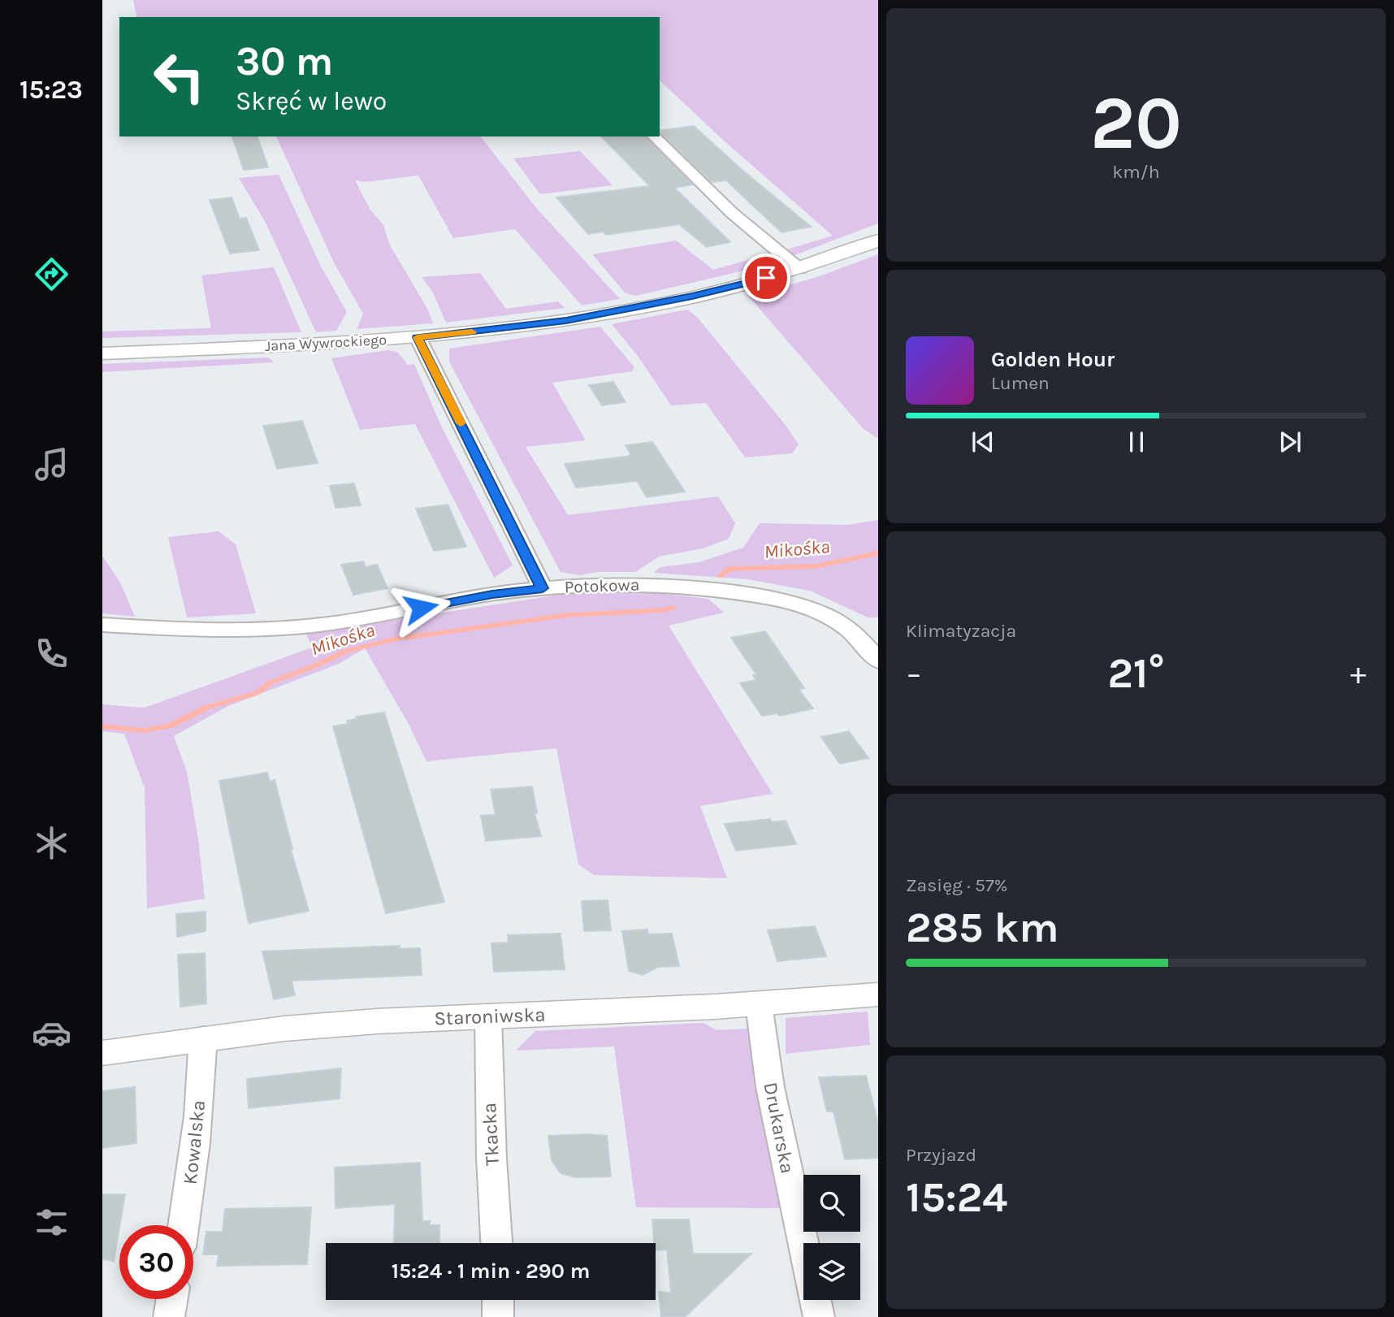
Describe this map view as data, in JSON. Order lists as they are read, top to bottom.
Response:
{
  "streets": {
    "street": [
      "Jana Wywrockiego",
      "Potokowa",
      "Staroniwska",
      "Drukarska",
      "Tkacka",
      "Kowalska"
    ]
  },
  "crossings": [
    ["Staroniwska", "Drukarska"],
    ["Staroniwska", "Tkacka"],
    ["Staroniwska", "Kowalska"]
  ],
  "water": ["Mikośka"],
  "page": {
    "tabs": "15:23",
    "tile": [
      ["20", "km/h"],
      "Klimatyzacja",
      ["Zasięg · 57%", "285 km"],
      ["Przyjazd", "15:24"]
    ],
    "turn": ["30 m", "Skręć w lewo"],
    "song": ["Golden Hour", "Lumen"],
    "heat": ["−", "21°", "+"],
    "limit": "30",
    "trip": "15:24 · 1 min · 290 m"
  }
}
